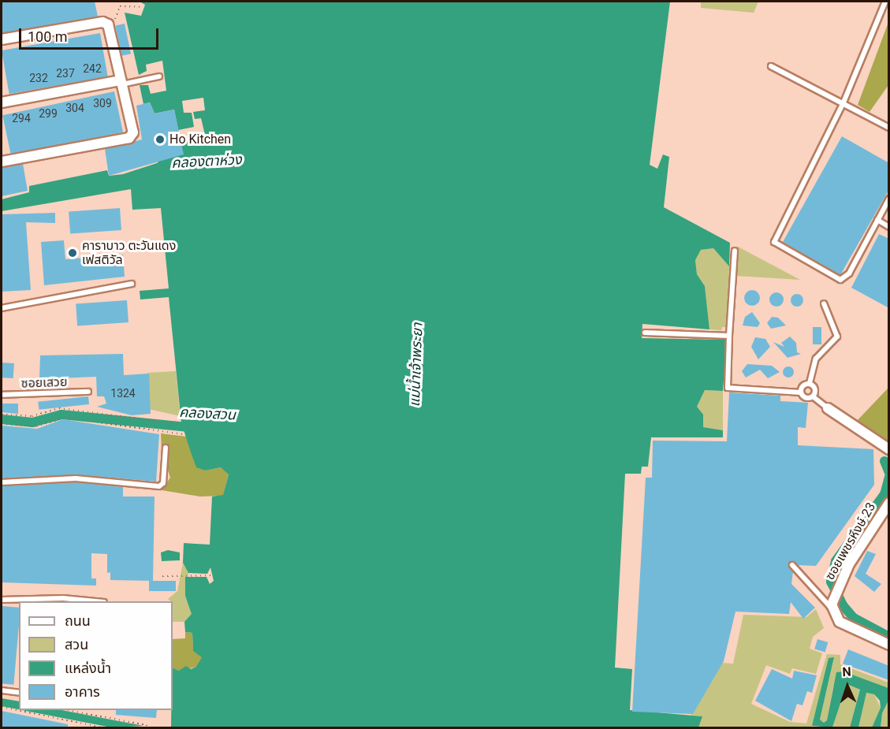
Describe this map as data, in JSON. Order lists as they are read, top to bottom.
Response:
{
  "streets": {
    "street": ["ซอยเพชรหึงษ์ 23"],
    "lane": ["ซอยเสวย"]
  },
  "water": ["คลองตาห่วง", "แม่น้ำเจ้าพระยา", "คลองสวน"],
  "places": ["Ho Kitchen", "คาราบาว ตะวันแดง เฟสติวัล"],
  "house_numbers": [
    "242",
    "237",
    "232",
    "309",
    "304",
    "299",
    "294",
    "1324"
  ],
  "legend": [
    "ถนน",
    "สวน",
    "แหล่งน้ำ",
    "อาคาร"
  ],
  "scale_bar": "100 m",
  "north": "top"
}
